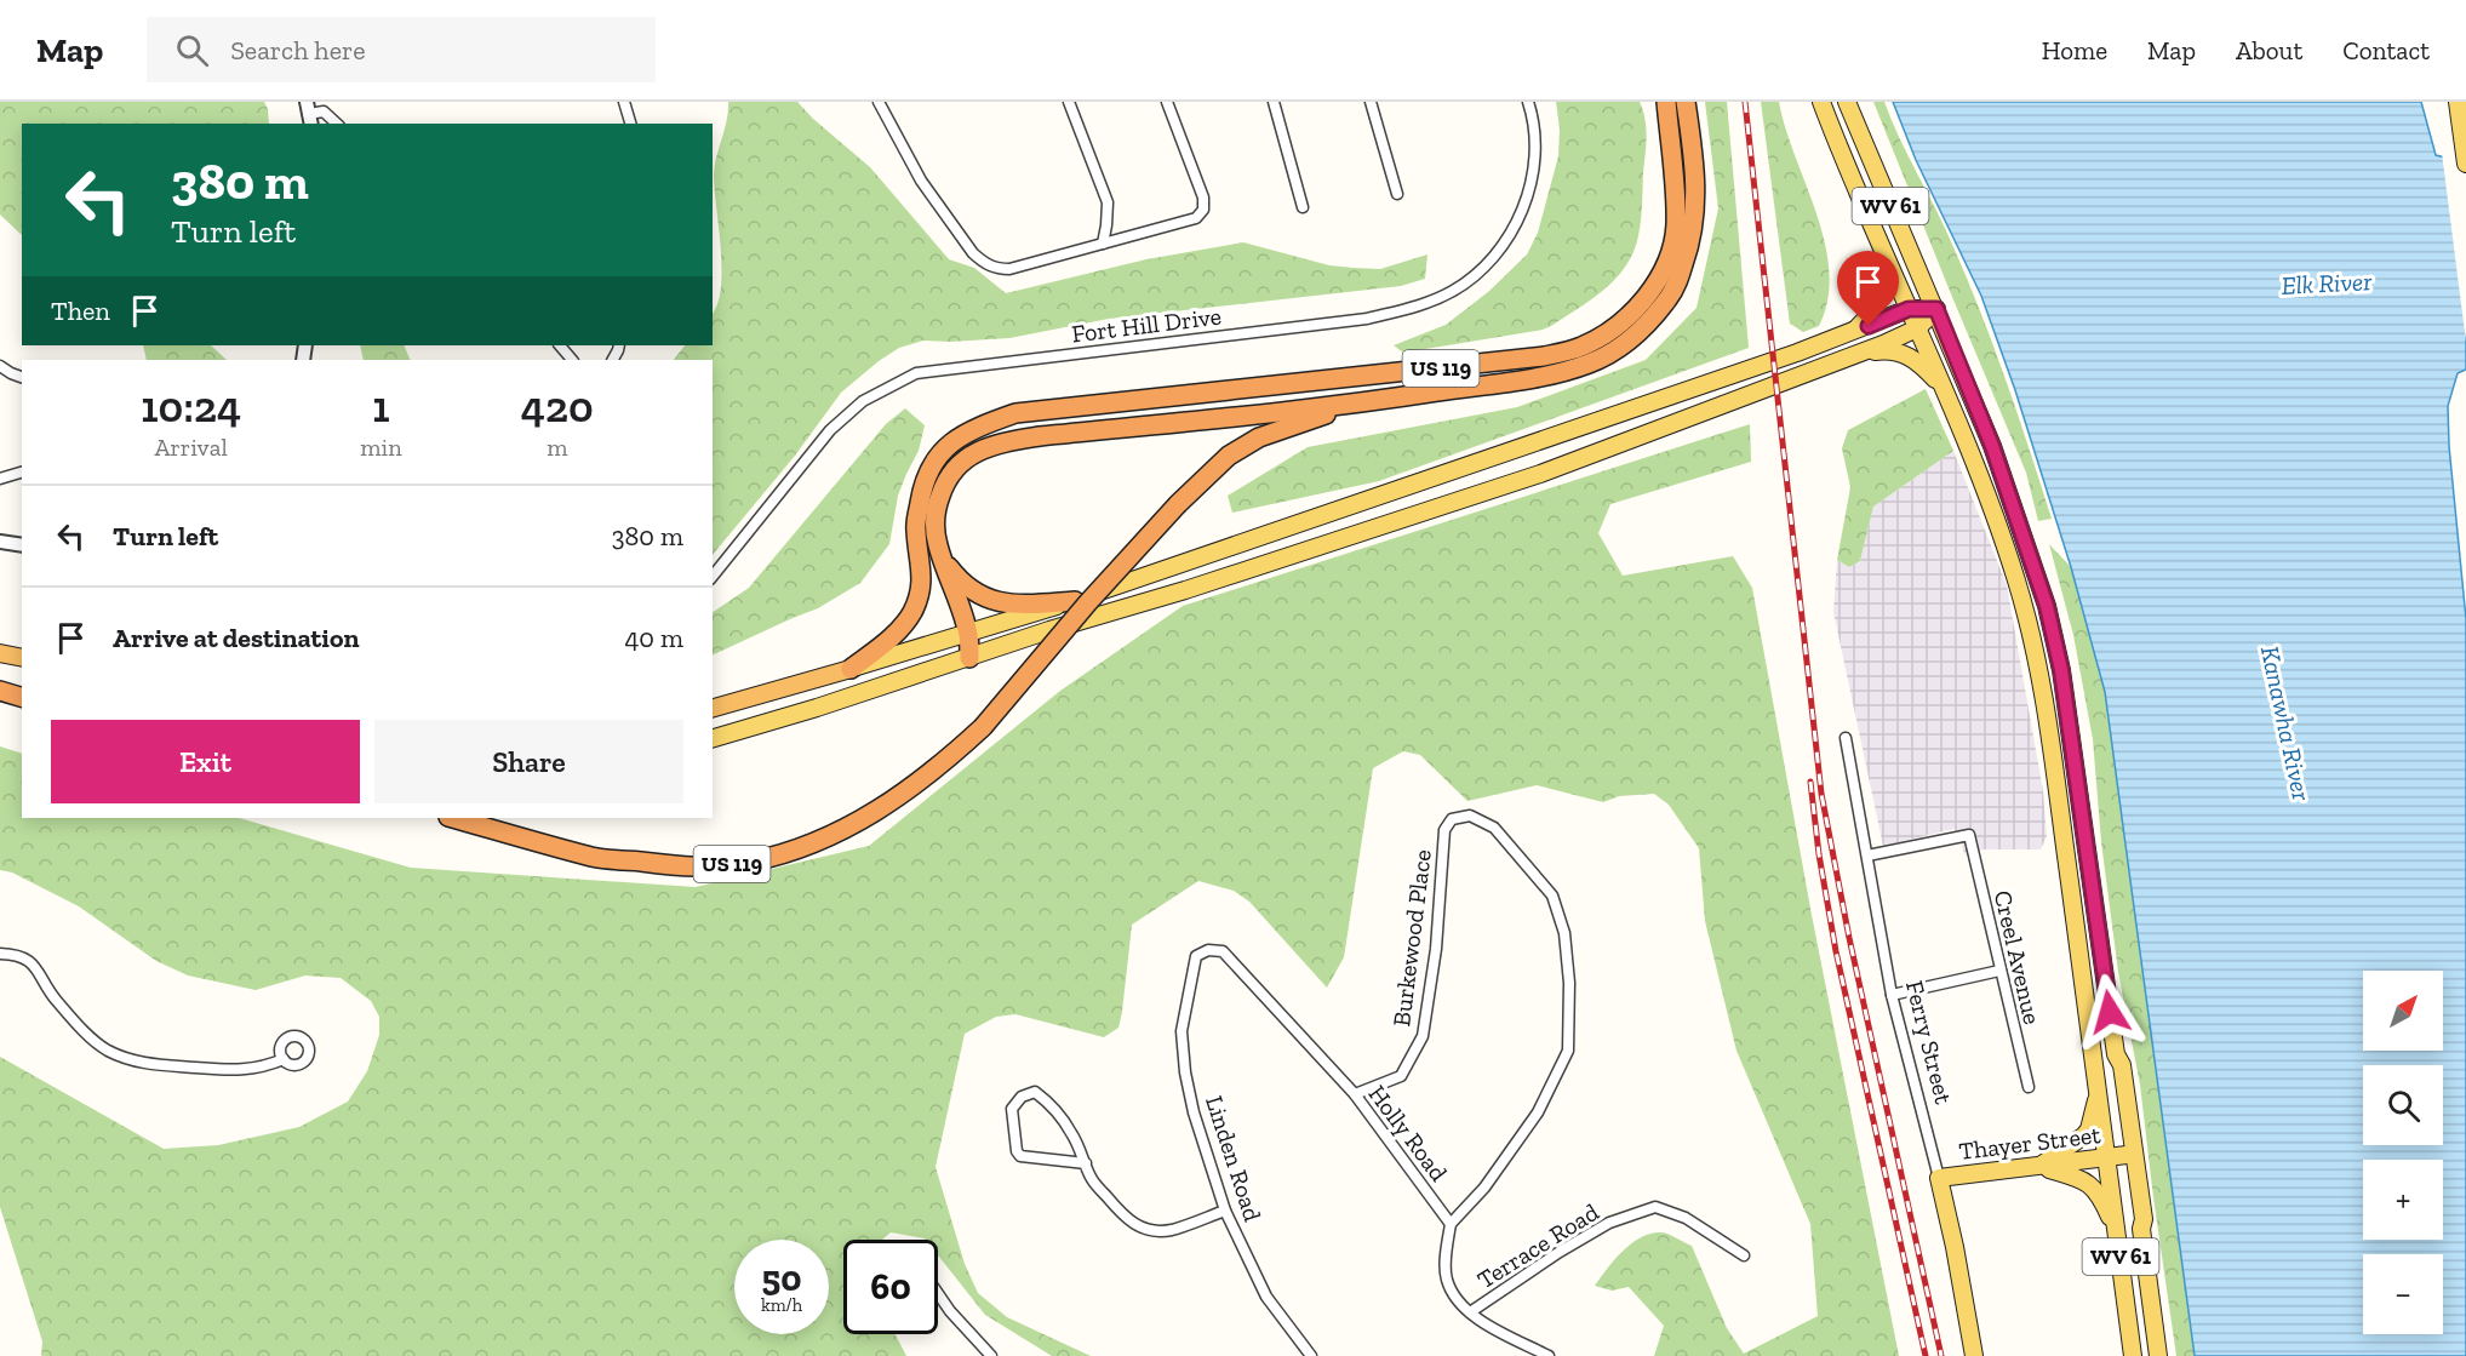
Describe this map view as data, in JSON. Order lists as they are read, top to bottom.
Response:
{
  "streets": {
    "highway": ["US 119"],
    "main road": ["WV 61", "Ferry Street", "Thayer Street"],
    "street": [
      "Fort Hill Drive",
      "Burkewood Place",
      "Creel Avenue",
      "Holly Road",
      "Linden Road",
      "Terrace Road"
    ]
  },
  "crossings": [
    ["WV 61", "Thayer Street"],
    ["Burkewood Place", "Holly Road"],
    ["Creel Avenue", "Ferry Street"],
    ["Ferry Street", "Thayer Street"],
    ["Holly Road", "Linden Road"]
  ],
  "water": ["Elk River", "Kanawha River"],
  "north": "top right",
  "page": {
    "header": "Map",
    "search": "Search here",
    "nav": [
      "Home",
      "Map",
      "About",
      "Contact"
    ],
    "turn": ["380 m", "Turn left"],
    "then": "Then",
    "eta": [
      "10:24",
      "Arrival",
      "1",
      "min",
      "420",
      "m"
    ],
    "list": [
      {
        "name": "Turn left",
        "value": "380 m"
      },
      {
        "name": "Arrive at destination",
        "value": "40 m"
      }
    ],
    "buttons": ["Exit", "Share"],
    "map_buttons": ["+", "−"],
    "speed": "50 km/h",
    "limit": "60"
  }
}
